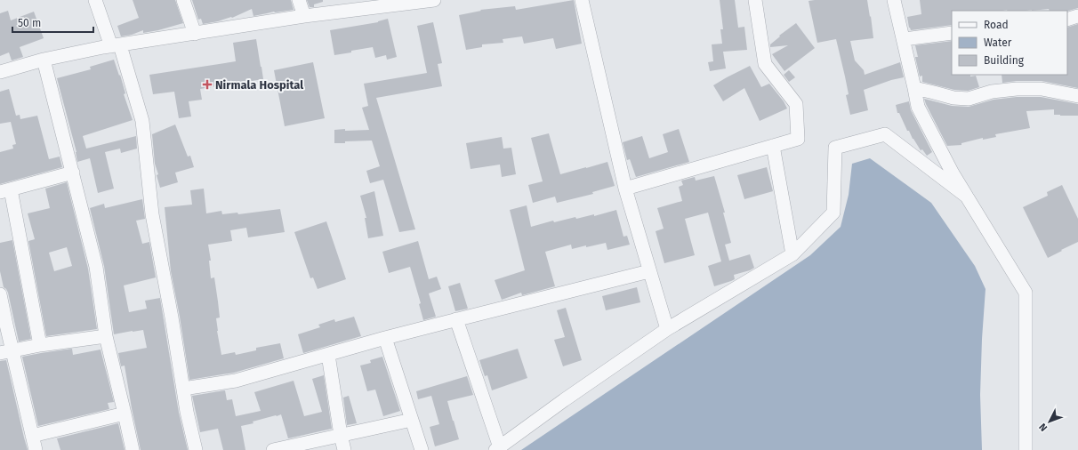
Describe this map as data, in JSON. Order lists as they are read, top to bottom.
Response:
{
  "places": {
    "health": ["Nirmala Hospital"]
  },
  "legend": ["Road", "Water", "Building"],
  "scale_bar": "50 m",
  "north": "bottom left"
}
